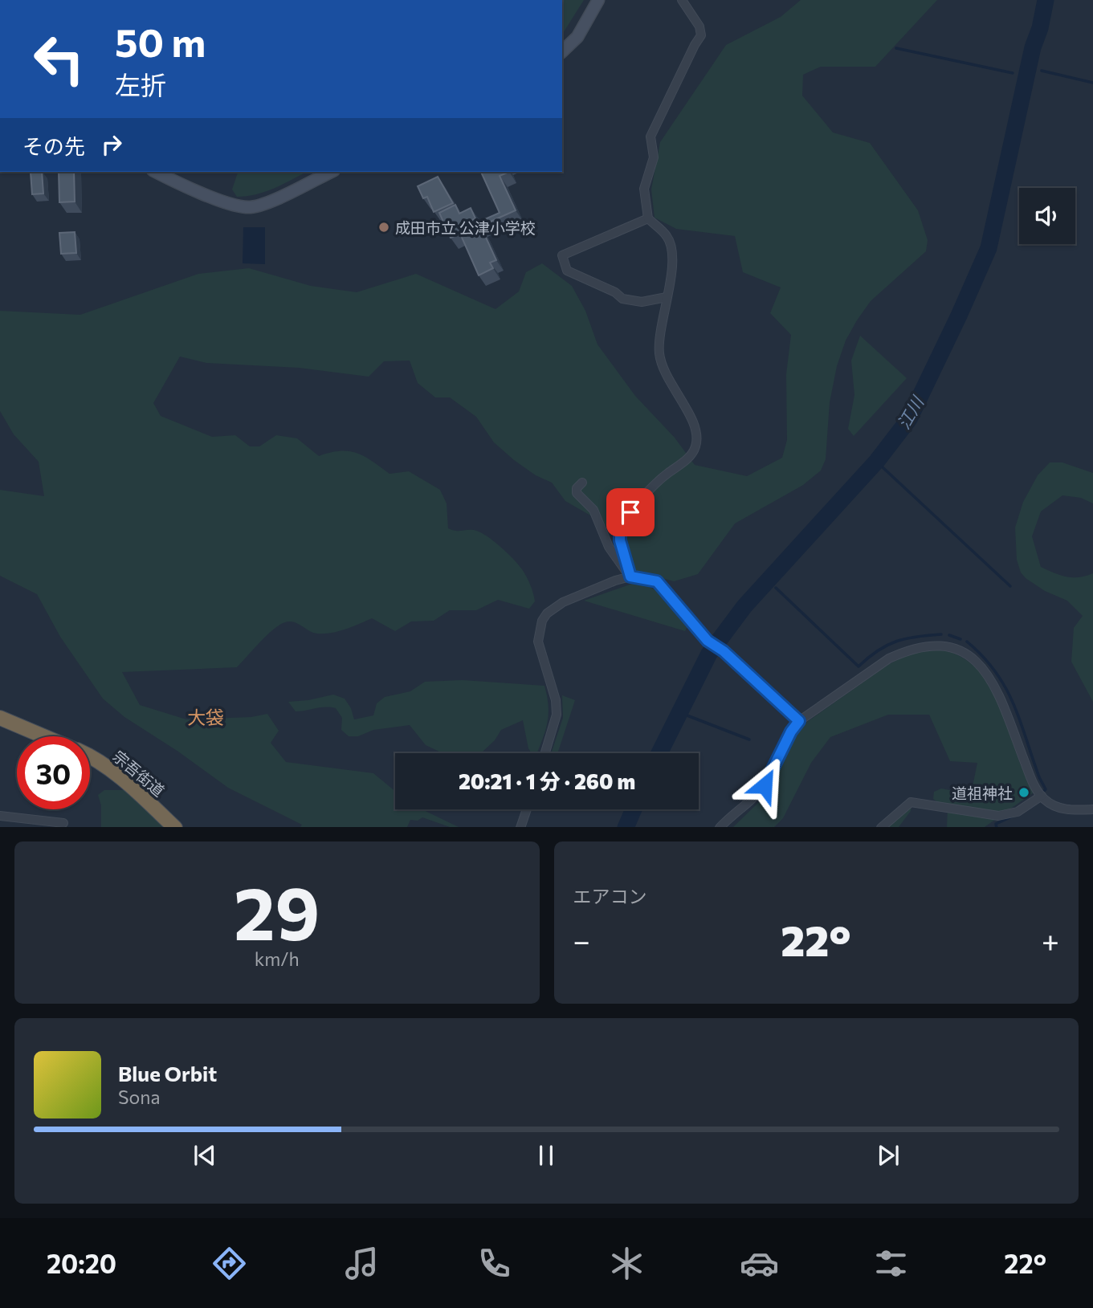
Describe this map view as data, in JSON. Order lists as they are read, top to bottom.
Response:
{
  "streets": {
    "highway": ["宗吾街道"]
  },
  "districts": ["大袋"],
  "water": ["江川"],
  "places": ["成田市立 公津小学校", "道祖神社"],
  "page": {
    "turn": ["50 m", "左折"],
    "then": "その先",
    "limit": "30",
    "trip": "20:21 · 1 分 · 260 m",
    "tile": [
      ["29", "km/h"],
      "エアコン"
    ],
    "heat": ["−", "22°", "+"],
    "song": ["Blue Orbit", "Sona"],
    "tabs": ["20:20", "22°"]
  }
}
